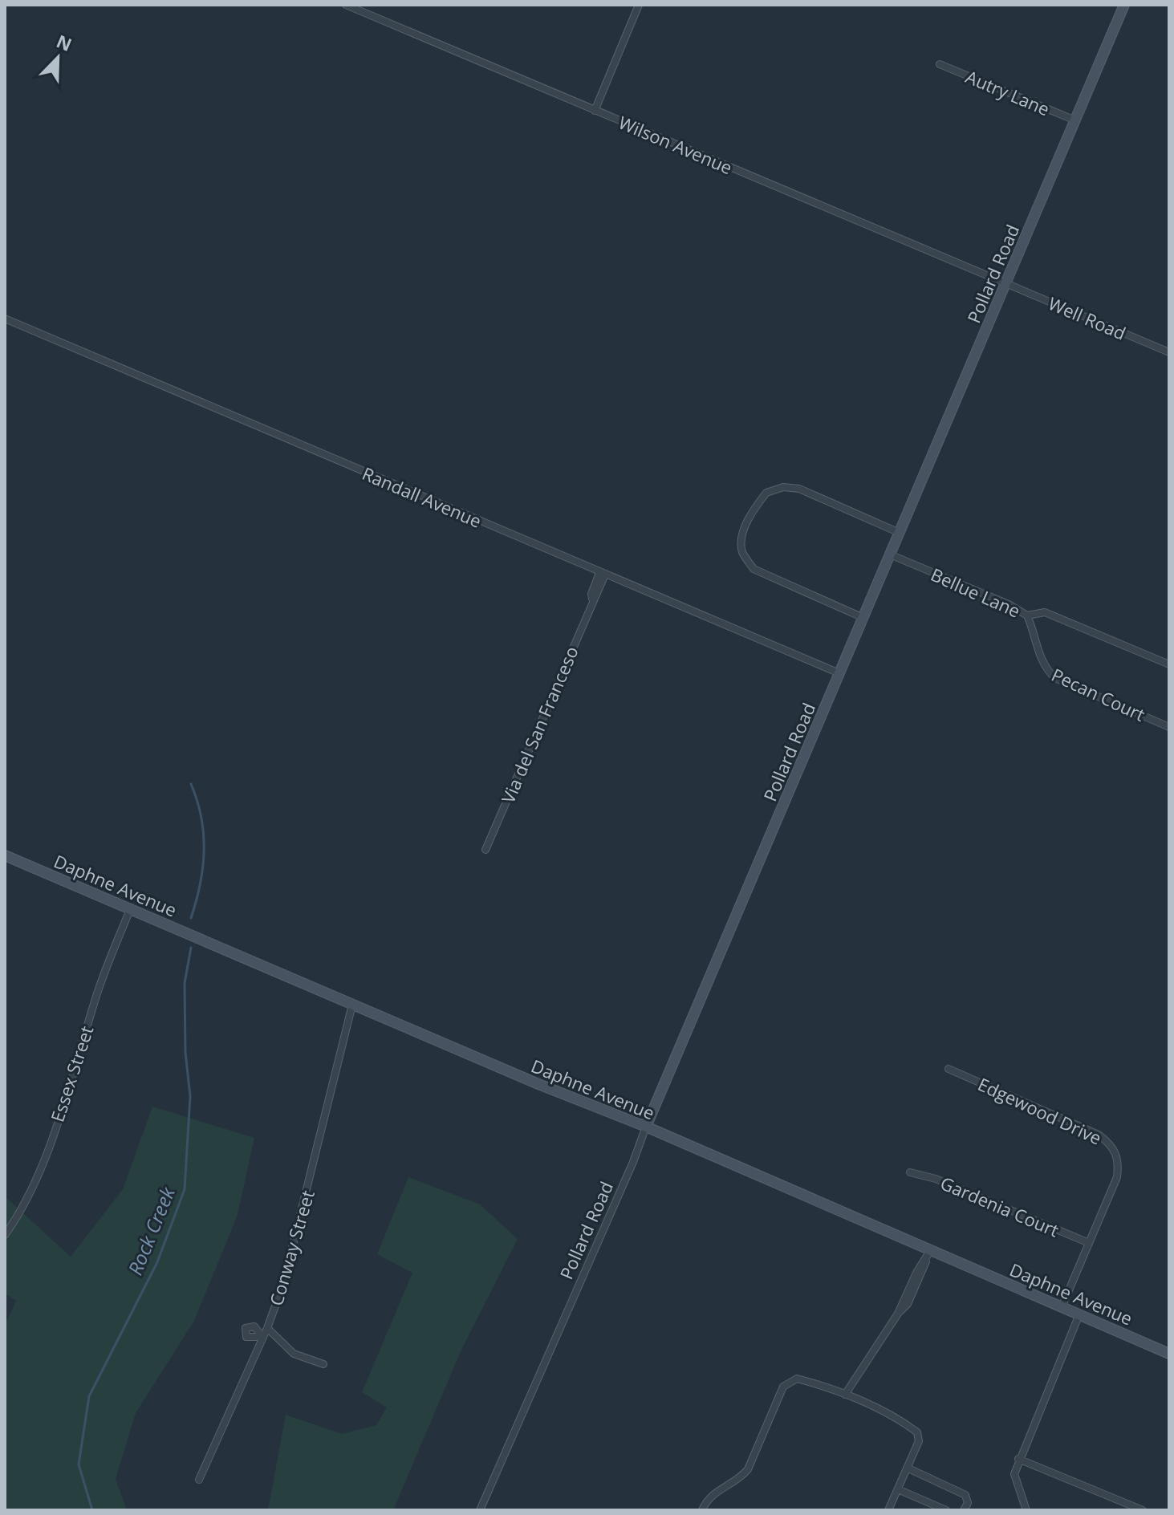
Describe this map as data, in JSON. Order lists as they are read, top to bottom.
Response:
{
  "streets": {
    "street": [
      "Autry Lane",
      "Wilson Avenue",
      "Pollard Road",
      "Well Road",
      "Randall Avenue",
      "Bellue Lane",
      "Pecan Court",
      "Via del San Franceso",
      "Daphne Avenue",
      "Essex Street",
      "Edgewood Drive",
      "Gardenia Court",
      "Conway Street"
    ]
  },
  "crossings": [
    ["Autry Lane", "Pollard Road"],
    ["Wilson Avenue", "Pollard Road"],
    ["Wilson Avenue", "Well Road"],
    ["Pollard Road", "Well Road"],
    ["Pollard Road", "Randall Avenue"],
    ["Pollard Road", "Bellue Lane"],
    ["Pollard Road", "Daphne Avenue"],
    ["Randall Avenue", "Via del San Franceso"],
    ["Bellue Lane", "Pecan Court"],
    ["Daphne Avenue", "Essex Street"],
    ["Daphne Avenue", "Edgewood Drive"],
    ["Daphne Avenue", "Conway Street"],
    ["Edgewood Drive", "Gardenia Court"]
  ],
  "water": ["Rock Creek"],
  "north": "top right"
}
